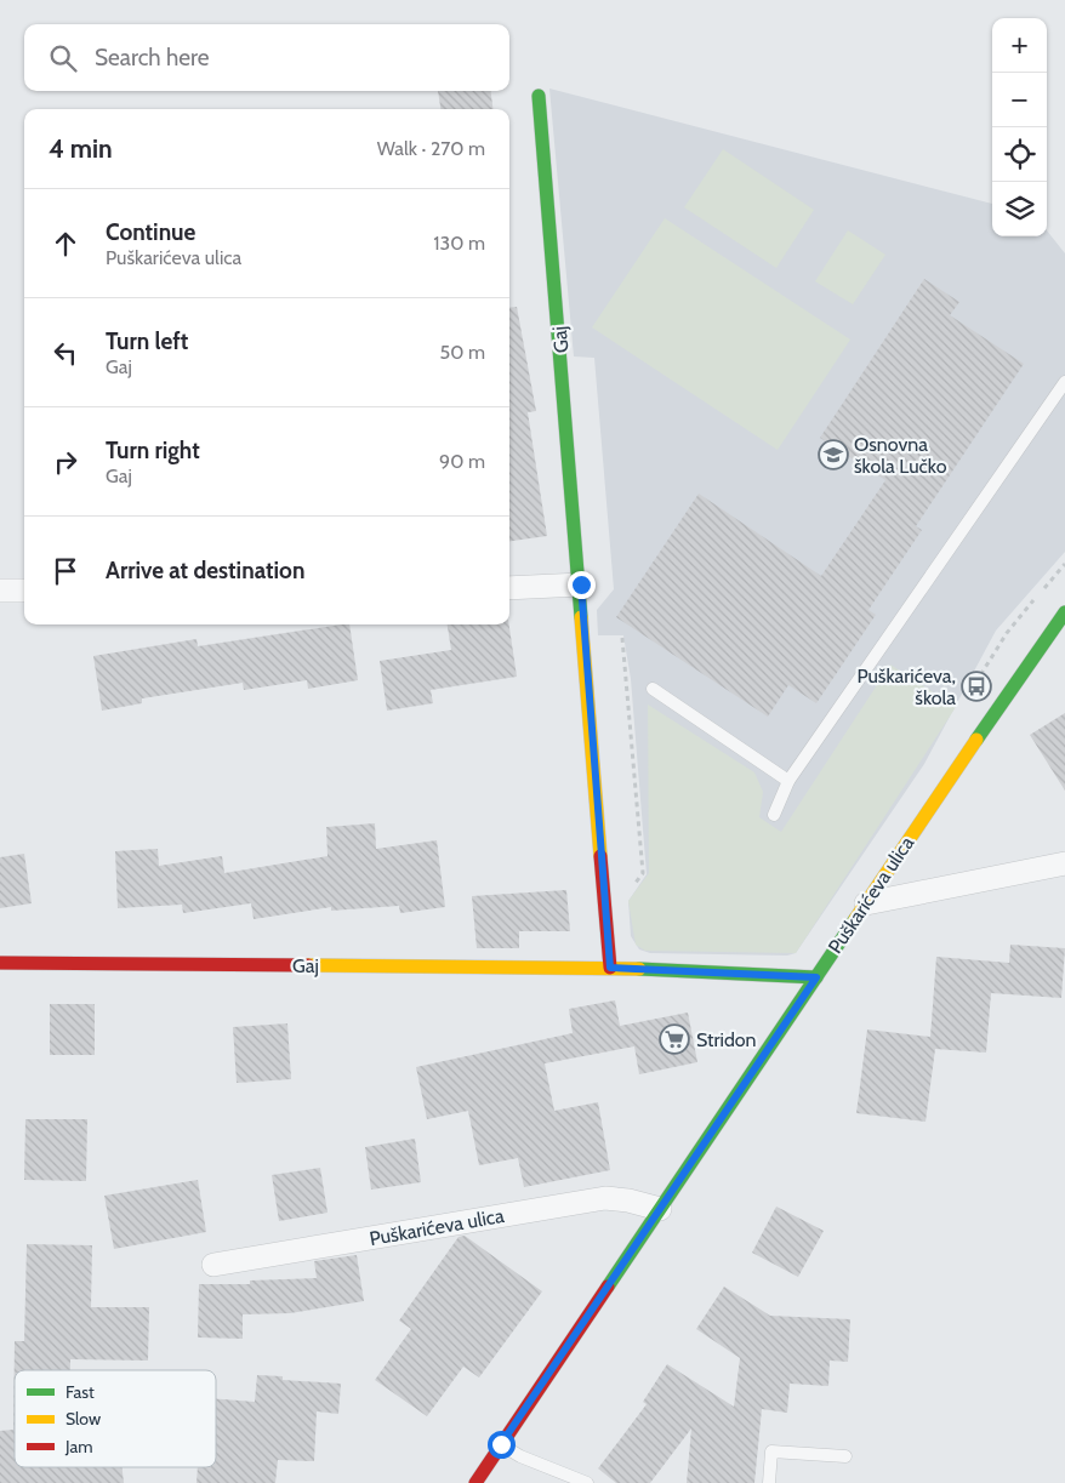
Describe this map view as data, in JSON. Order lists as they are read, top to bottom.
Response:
{
  "streets": {
    "street": ["Gaj", "Puškarićeva ulica"]
  },
  "crossings": [
    ["Gaj", "Puškarićeva ulica"]
  ],
  "places": {
    "school or university": ["Osnovna škola Lučko"],
    "bus stop": ["Puškarićeva, škola"],
    "supermarket": ["Stridon"]
  },
  "legend": ["Fast", "Slow", "Jam"],
  "page": {
    "map_buttons": ["+", "−"],
    "search": "Search here",
    "heading": ["4 min", "Walk · 270 m"],
    "list": [
      ["Continue", "Puškarićeva ulica", "130 m"],
      ["Turn left", "Gaj", "50 m"],
      ["Turn right", "Gaj", "90 m"],
      "Arrive at destination"
    ]
  }
}
